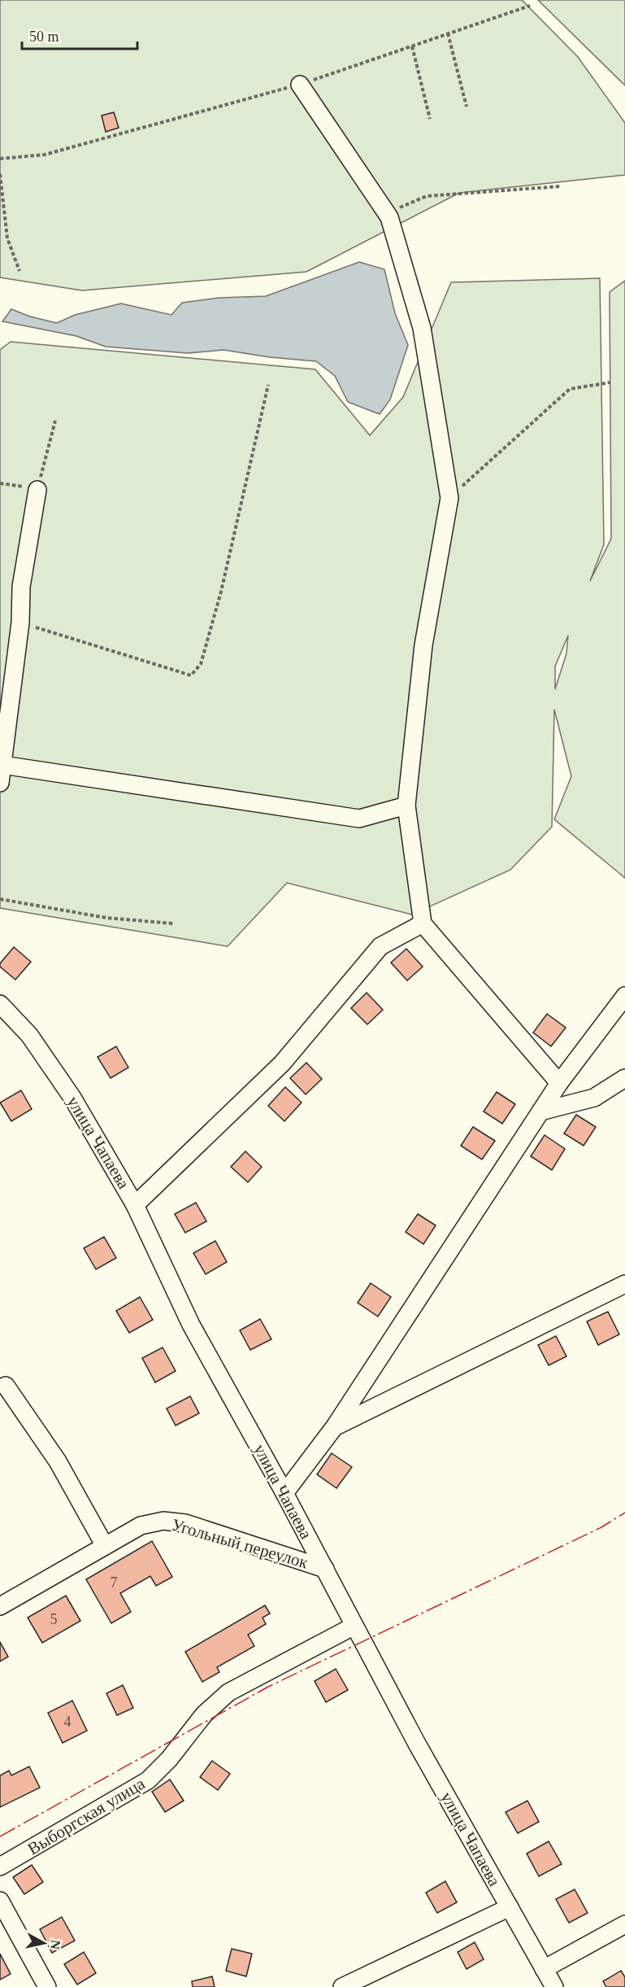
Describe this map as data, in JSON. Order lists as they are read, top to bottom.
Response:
{
  "streets": {
    "street": ["улица Чапаева", "Угольный переулок", "Выборгская улица"]
  },
  "crossings": [
    ["улица Чапаева", "Угольный переулок"],
    ["улица Чапаева", "Выборгская улица"]
  ],
  "house_numbers": ["7", "5", "4"],
  "scale_bar": "50 m",
  "north": "right"
}
